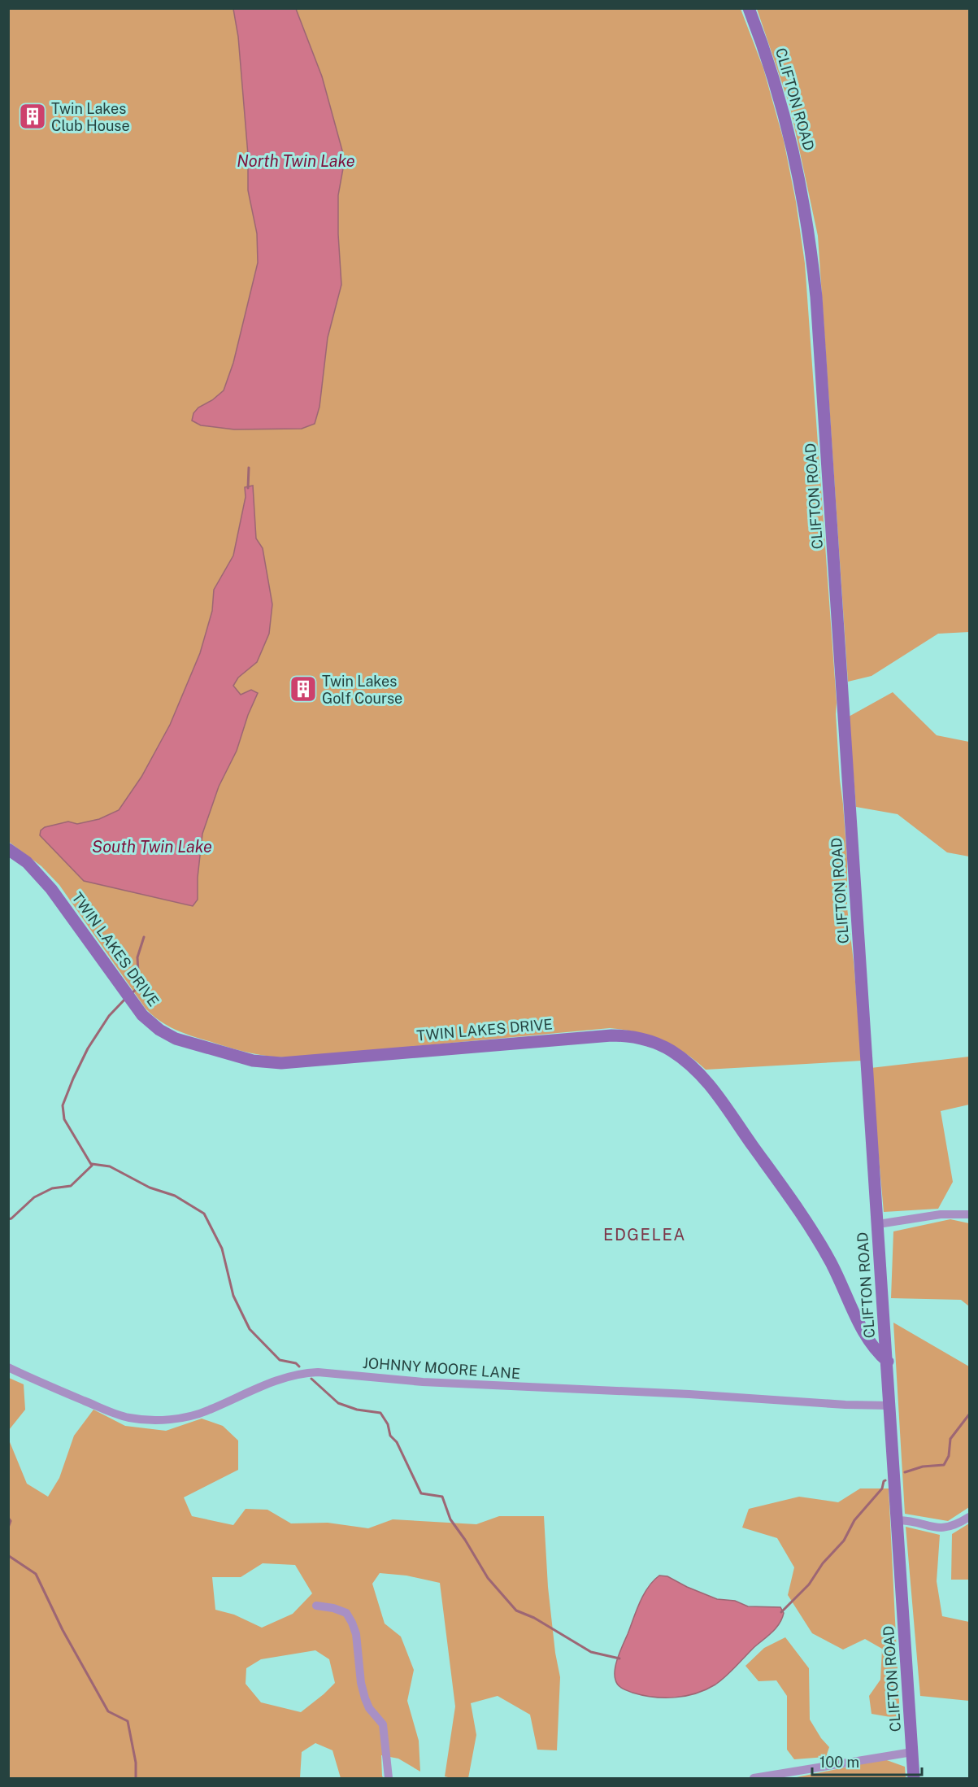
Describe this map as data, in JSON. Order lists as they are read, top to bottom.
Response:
{
  "streets": {
    "main road": ["CLIFTON ROAD", "TWIN LAKES DRIVE"],
    "street": ["JOHNNY MOORE LANE"]
  },
  "crossings": [
    ["CLIFTON ROAD", "TWIN LAKES DRIVE"],
    ["CLIFTON ROAD", "JOHNNY MOORE LANE"]
  ],
  "districts": ["EDGELEA"],
  "water": ["North Twin Lake", "South Twin Lake"],
  "places": {
    "building": ["Twin Lakes Club House", "Twin Lakes Golf Course"]
  },
  "scale_bar": "100 m"
}
